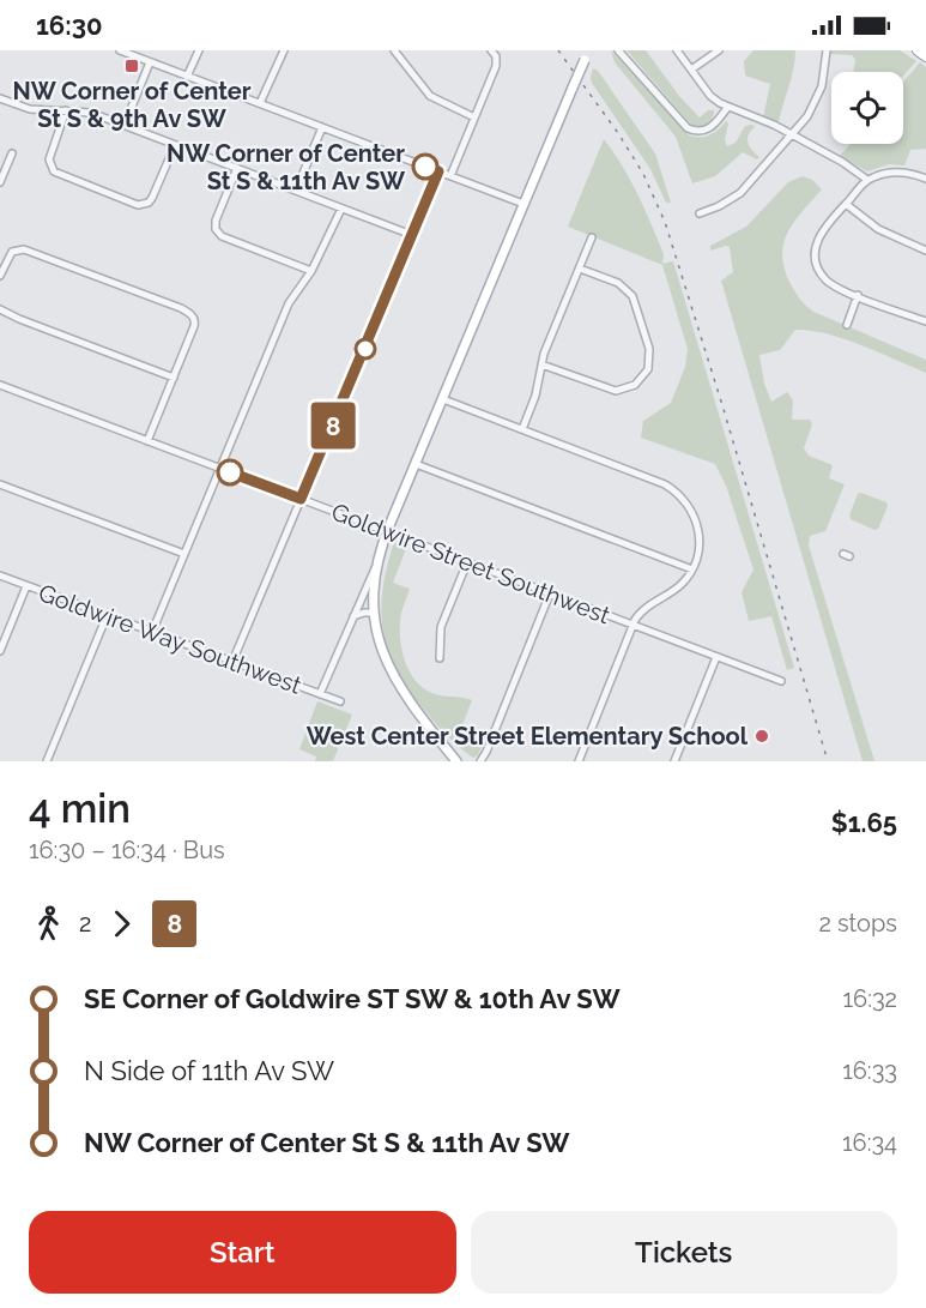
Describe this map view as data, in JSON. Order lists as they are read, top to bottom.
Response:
{
  "streets": {
    "street": ["Goldwire Street Southwest", "Goldwire Way Southwest"]
  },
  "places": {
    "transit": ["NW Corner of Center St S & 9th Av SW"],
    "other": ["NW Corner of Center St S & 11th Av SW", "West Center Street Elementary School"]
  },
  "lines": ["bus line 8"],
  "page": {
    "status": "16:30",
    "on_map": "8",
    "heading": ["4 min", "16:30 – 16:34 · Bus", "$1.65"],
    "legs": ["2", "8", "2 stops"],
    "list": [
      {
        "name": "SE Corner of Goldwire ST SW & 10th Av SW",
        "value": "16:32"
      },
      {
        "name": "N Side of 11th Av SW",
        "value": "16:33"
      },
      {
        "name": "NW Corner of Center St S & 11th Av SW",
        "value": "16:34"
      }
    ],
    "buttons": ["Start", "Tickets"]
  }
}
